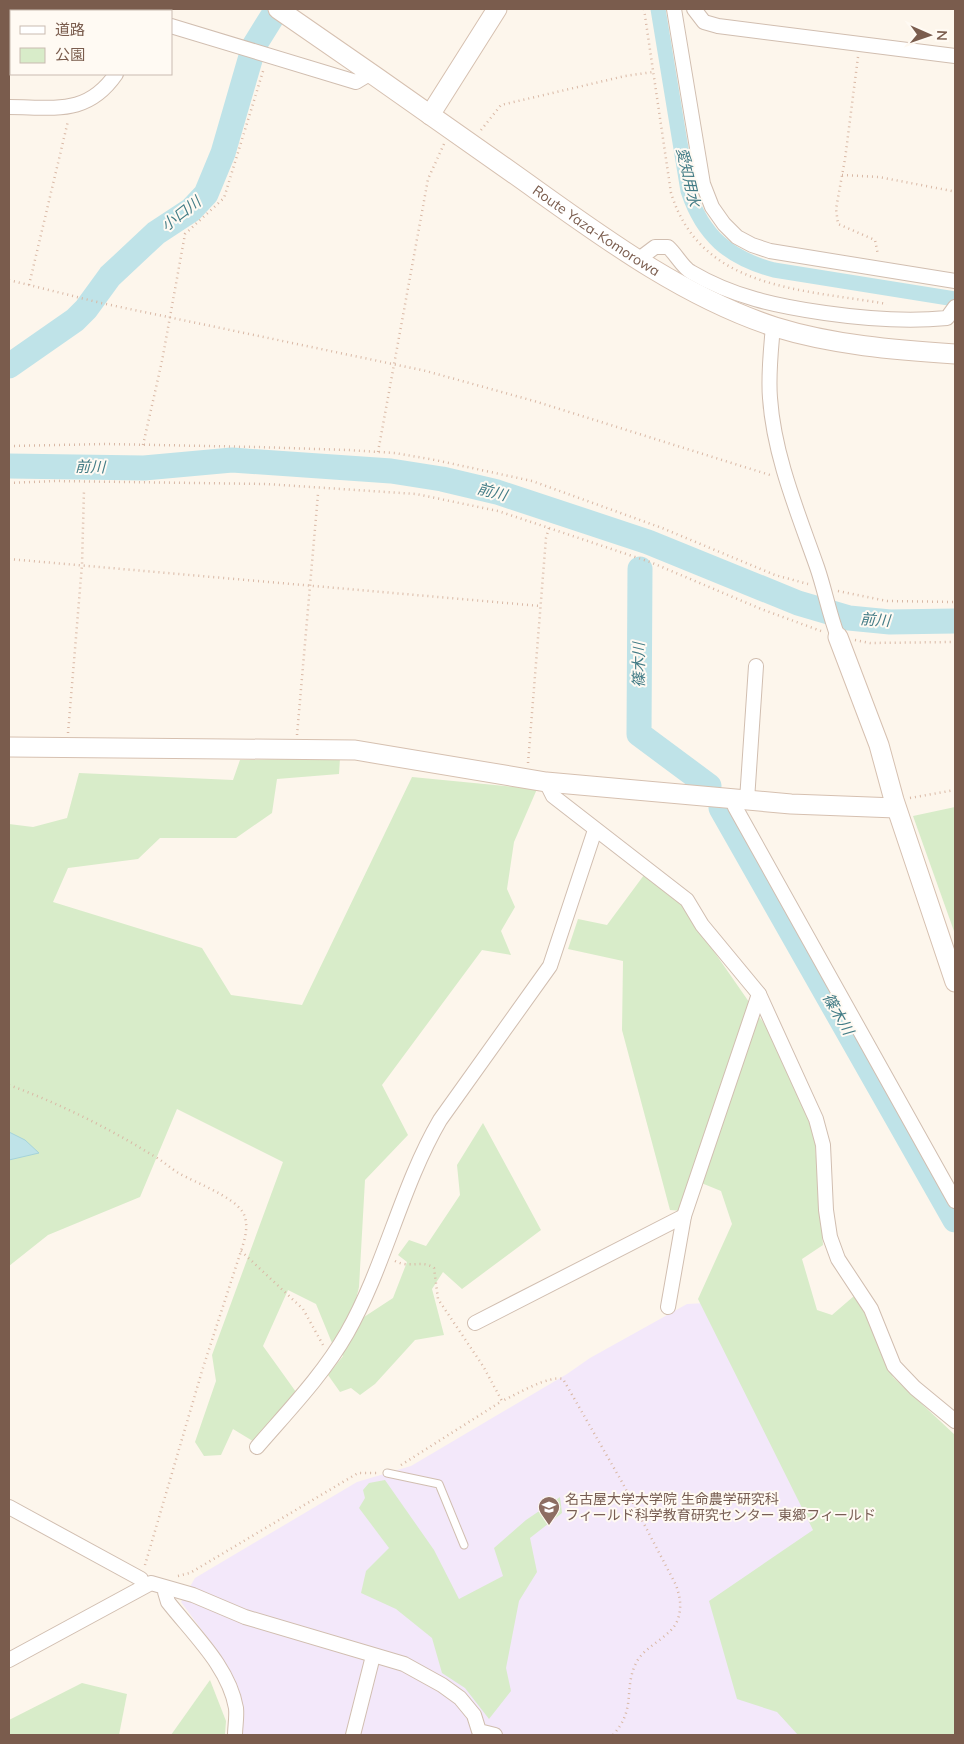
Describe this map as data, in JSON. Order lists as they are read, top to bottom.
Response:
{
  "streets": {
    "street": ["Route Yaza-Komorowa"]
  },
  "water": [
    "愛知用水",
    "小口川",
    "前川",
    "篠木川"
  ],
  "places": {
    "school or university": ["名古屋大学大学院 生命農学研究科 フィールド科学教育研究センター 東郷フィールド"]
  },
  "legend": ["道路", "公園"],
  "north": "right"
}
